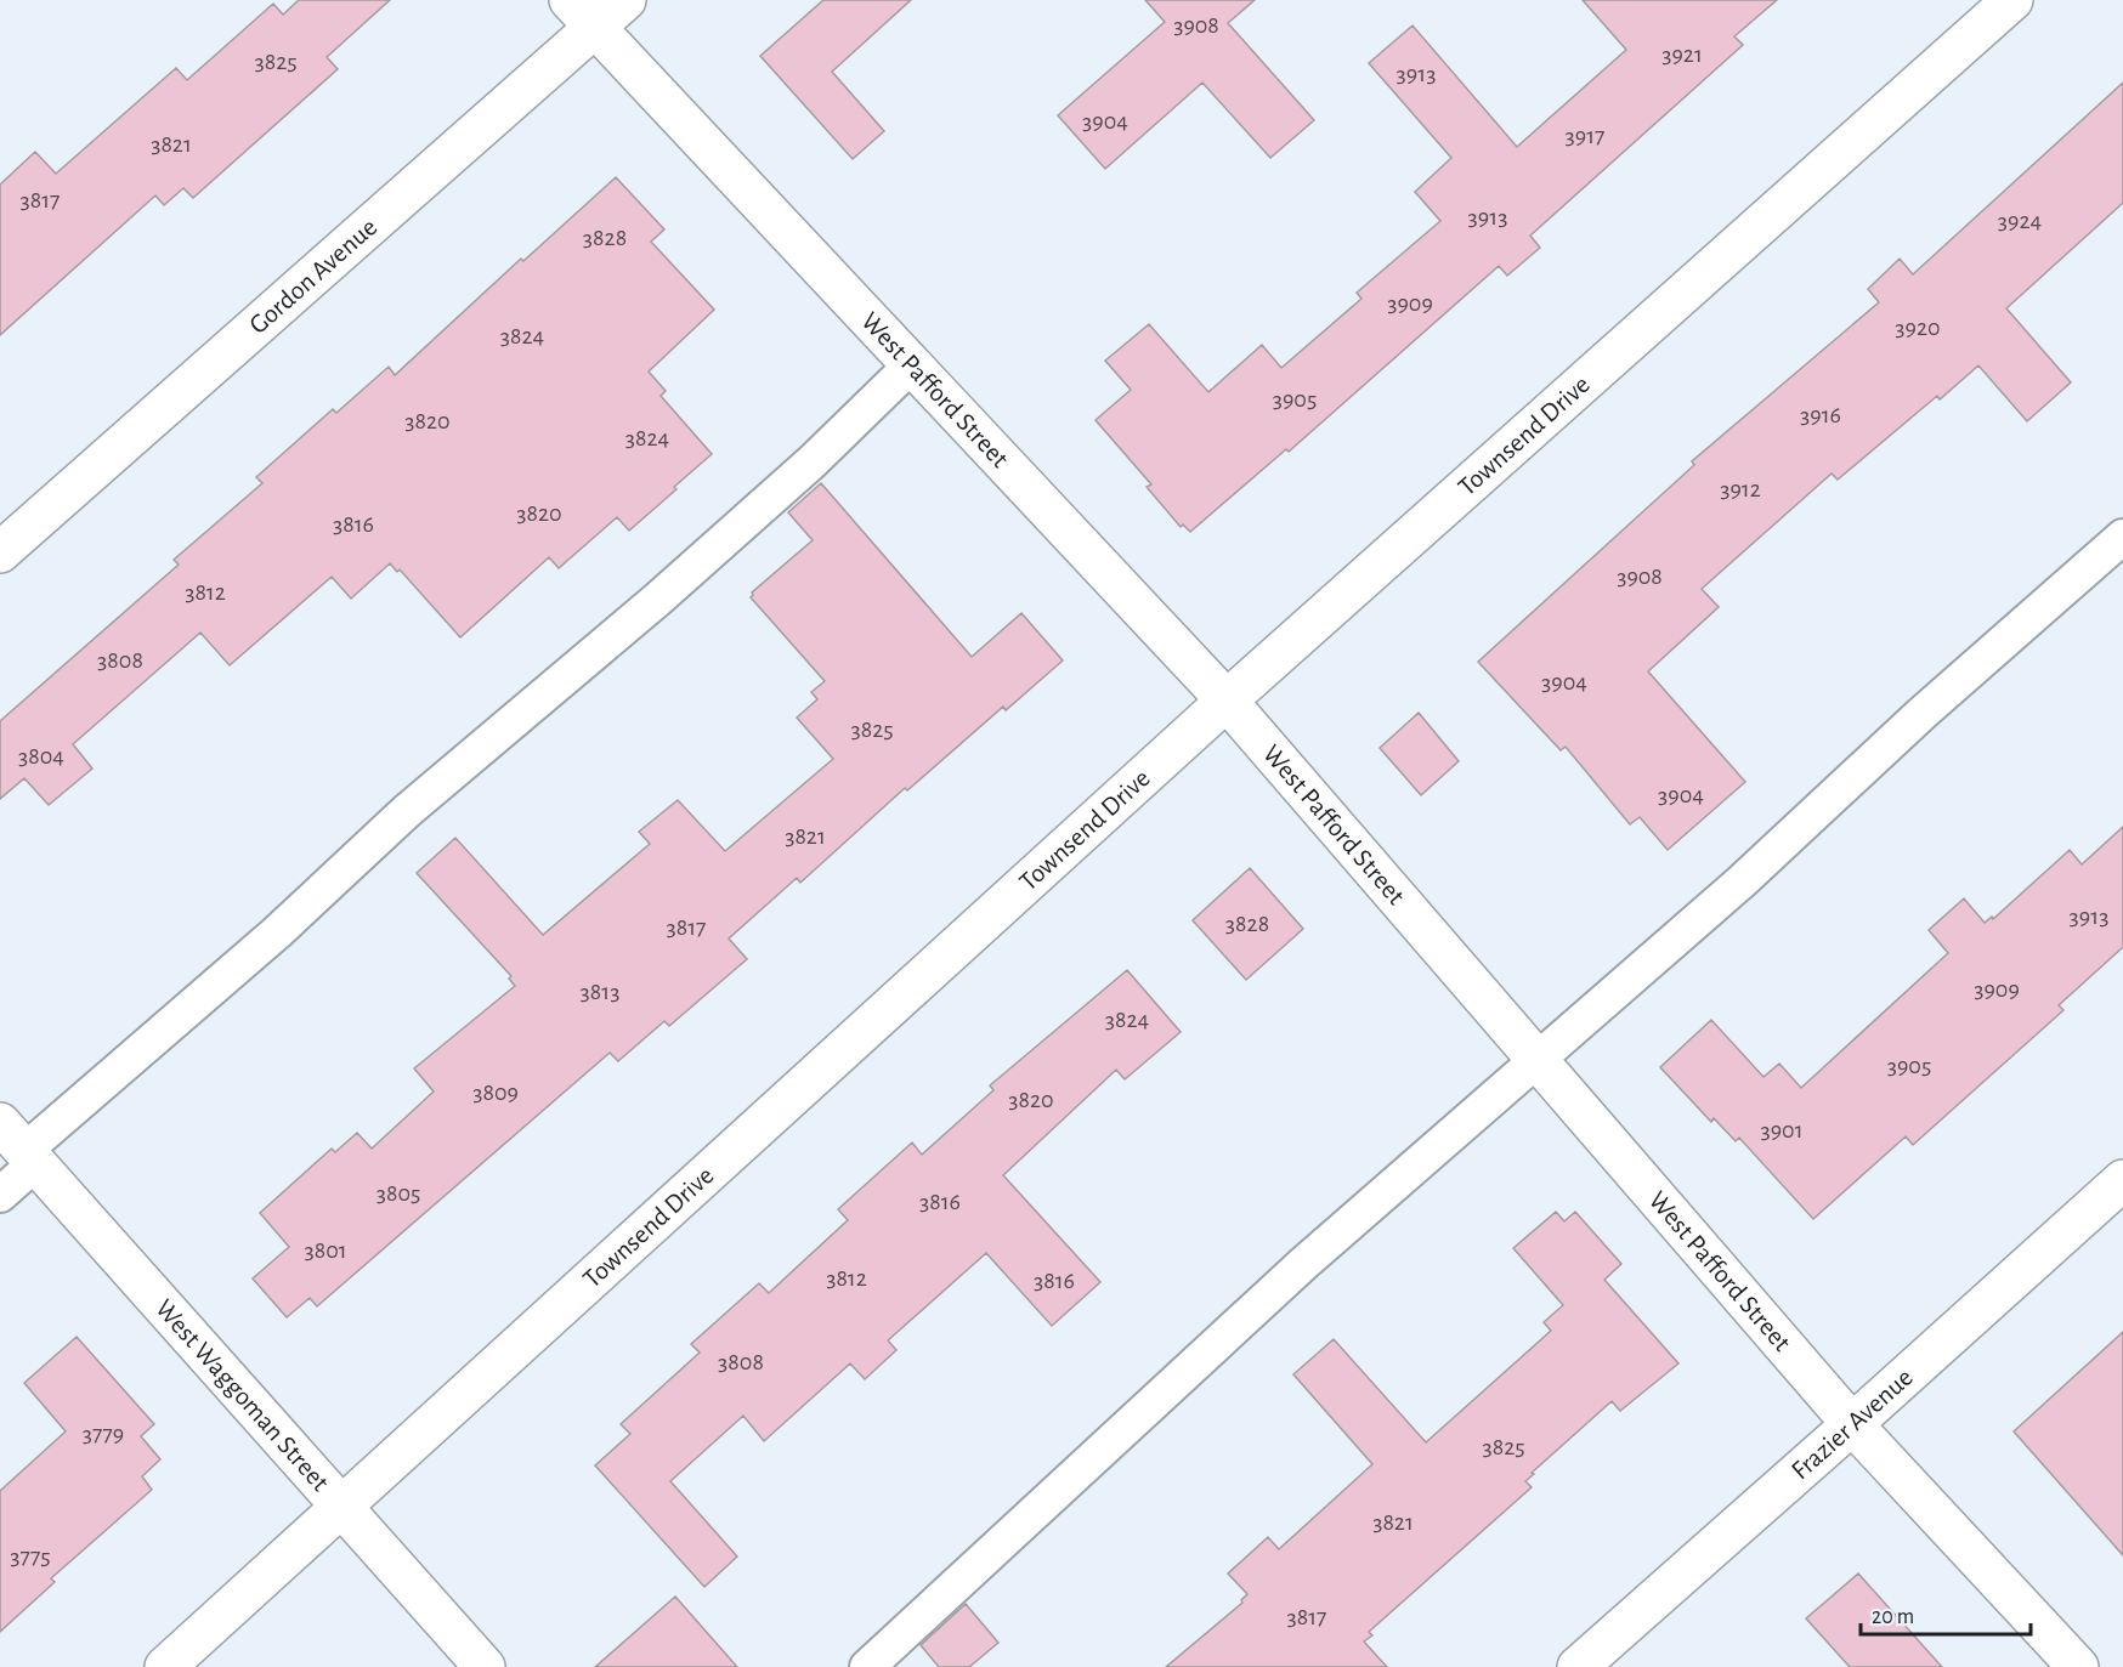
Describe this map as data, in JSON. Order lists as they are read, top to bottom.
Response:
{
  "streets": {
    "street": [
      "Gordon Avenue",
      "West Pafford Street",
      "Townsend Drive",
      "West Waggoman Street",
      "Frazier Avenue"
    ]
  },
  "crossings": [
    ["Gordon Avenue", "West Pafford Street"],
    ["West Pafford Street", "Townsend Drive"],
    ["West Pafford Street", "Frazier Avenue"],
    ["Townsend Drive", "West Waggoman Street"]
  ],
  "house_numbers": [
    "3908",
    "3921",
    "3825",
    "3913",
    "3904",
    "3917",
    "3821",
    "3817",
    "3913",
    "3924",
    "3828",
    "3909",
    "3920",
    "3824",
    "3905",
    "3916",
    "3820",
    "3824",
    "3912",
    "3820",
    "3816",
    "3908",
    "3812",
    "3808",
    "3904",
    "3825",
    "3804",
    "3904",
    "3821",
    "3913",
    "3828",
    "3817",
    "3909",
    "3813",
    "3824",
    "3905",
    "3809",
    "3820",
    "3901",
    "3805",
    "3816",
    "3801",
    "3812",
    "3816",
    "3808",
    "3779",
    "3825",
    "3821",
    "3775",
    "3817"
  ],
  "scale_bar": "20 m"
}
